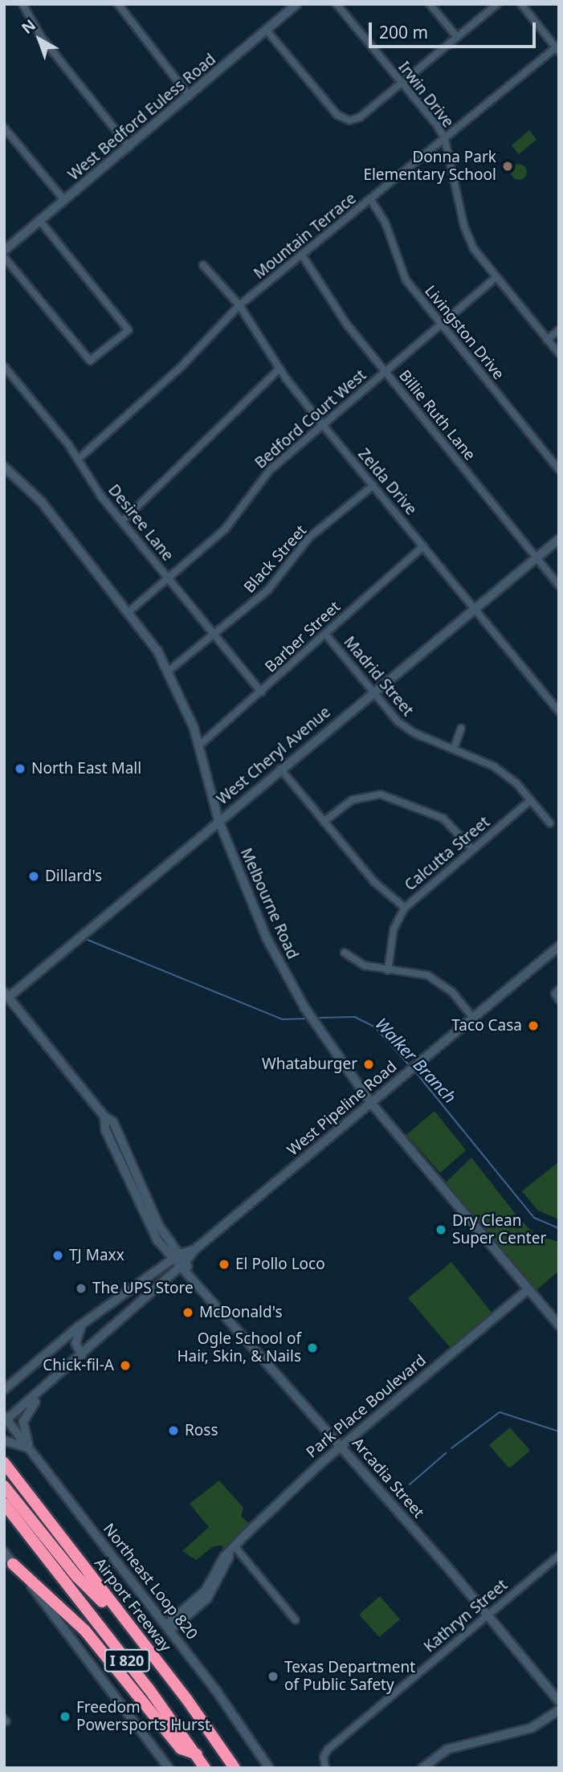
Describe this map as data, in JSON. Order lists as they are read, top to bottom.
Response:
{
  "streets": {
    "highway": ["Airport Freeway", "I 820"],
    "main road": [
      "West Bedford Euless Road",
      "Melbourne Road",
      "West Pipeline Road",
      "Northeast Loop 820"
    ],
    "street": [
      "Irwin Drive",
      "Mountain Terrace",
      "Livingston Drive",
      "Billie Ruth Lane",
      "Bedford Court West",
      "Zelda Drive",
      "Desiree Lane",
      "Black Street",
      "Barber Street",
      "Madrid Street",
      "West Cheryl Avenue",
      "Calcutta Street",
      "Park Place Boulevard",
      "Arcadia Street",
      "Kathryn Street"
    ]
  },
  "crossings": [
    ["Irwin Drive", "Mountain Terrace"],
    ["Irwin Drive", "Bedford Court West"],
    ["Mountain Terrace", "Livingston Drive"],
    ["Mountain Terrace", "Billie Ruth Lane"],
    ["Mountain Terrace", "Zelda Drive"],
    ["Mountain Terrace", "Desiree Lane"],
    ["Livingston Drive", "Bedford Court West"],
    ["Billie Ruth Lane", "Bedford Court West"],
    ["Billie Ruth Lane", "West Cheryl Avenue"],
    ["Bedford Court West", "Zelda Drive"],
    ["Bedford Court West", "Desiree Lane"],
    ["Bedford Court West", "Melbourne Road"],
    ["Zelda Drive", "Black Street"],
    ["Zelda Drive", "Barber Street"],
    ["Zelda Drive", "West Cheryl Avenue"],
    ["Desiree Lane", "Black Street"],
    ["Desiree Lane", "Barber Street"],
    ["Black Street", "Melbourne Road"],
    ["Barber Street", "Madrid Street"],
    ["Barber Street", "Melbourne Road"],
    ["Madrid Street", "West Cheryl Avenue"],
    ["Madrid Street", "Calcutta Street"],
    ["West Cheryl Avenue", "Melbourne Road"],
    ["West Cheryl Avenue", "Arcadia Street"],
    ["Melbourne Road", "West Pipeline Road"],
    ["Melbourne Road", "Park Place Boulevard"],
    ["West Pipeline Road", "Arcadia Street"],
    ["West Pipeline Road", "Northeast Loop 820"],
    ["Park Place Boulevard", "Arcadia Street"],
    ["Park Place Boulevard", "Northeast Loop 820"],
    ["Arcadia Street", "Kathryn Street"]
  ],
  "water": ["Walker Branch"],
  "places": [
    "Donna Park Elementary School",
    "North East Mall",
    "Dillard's",
    "Taco Casa",
    "Whataburger",
    "Dry Clean Super Center",
    "TJ Maxx",
    "El Pollo Loco",
    "The UPS Store",
    "McDonald's",
    "Ogle School of Hair, Skin, & Nails",
    "Chick-fil-A",
    "Ross",
    "Texas Department of Public Safety",
    "Freedom Powersports Hurst"
  ],
  "scale_bar": "200 m",
  "north": "top left"
}
